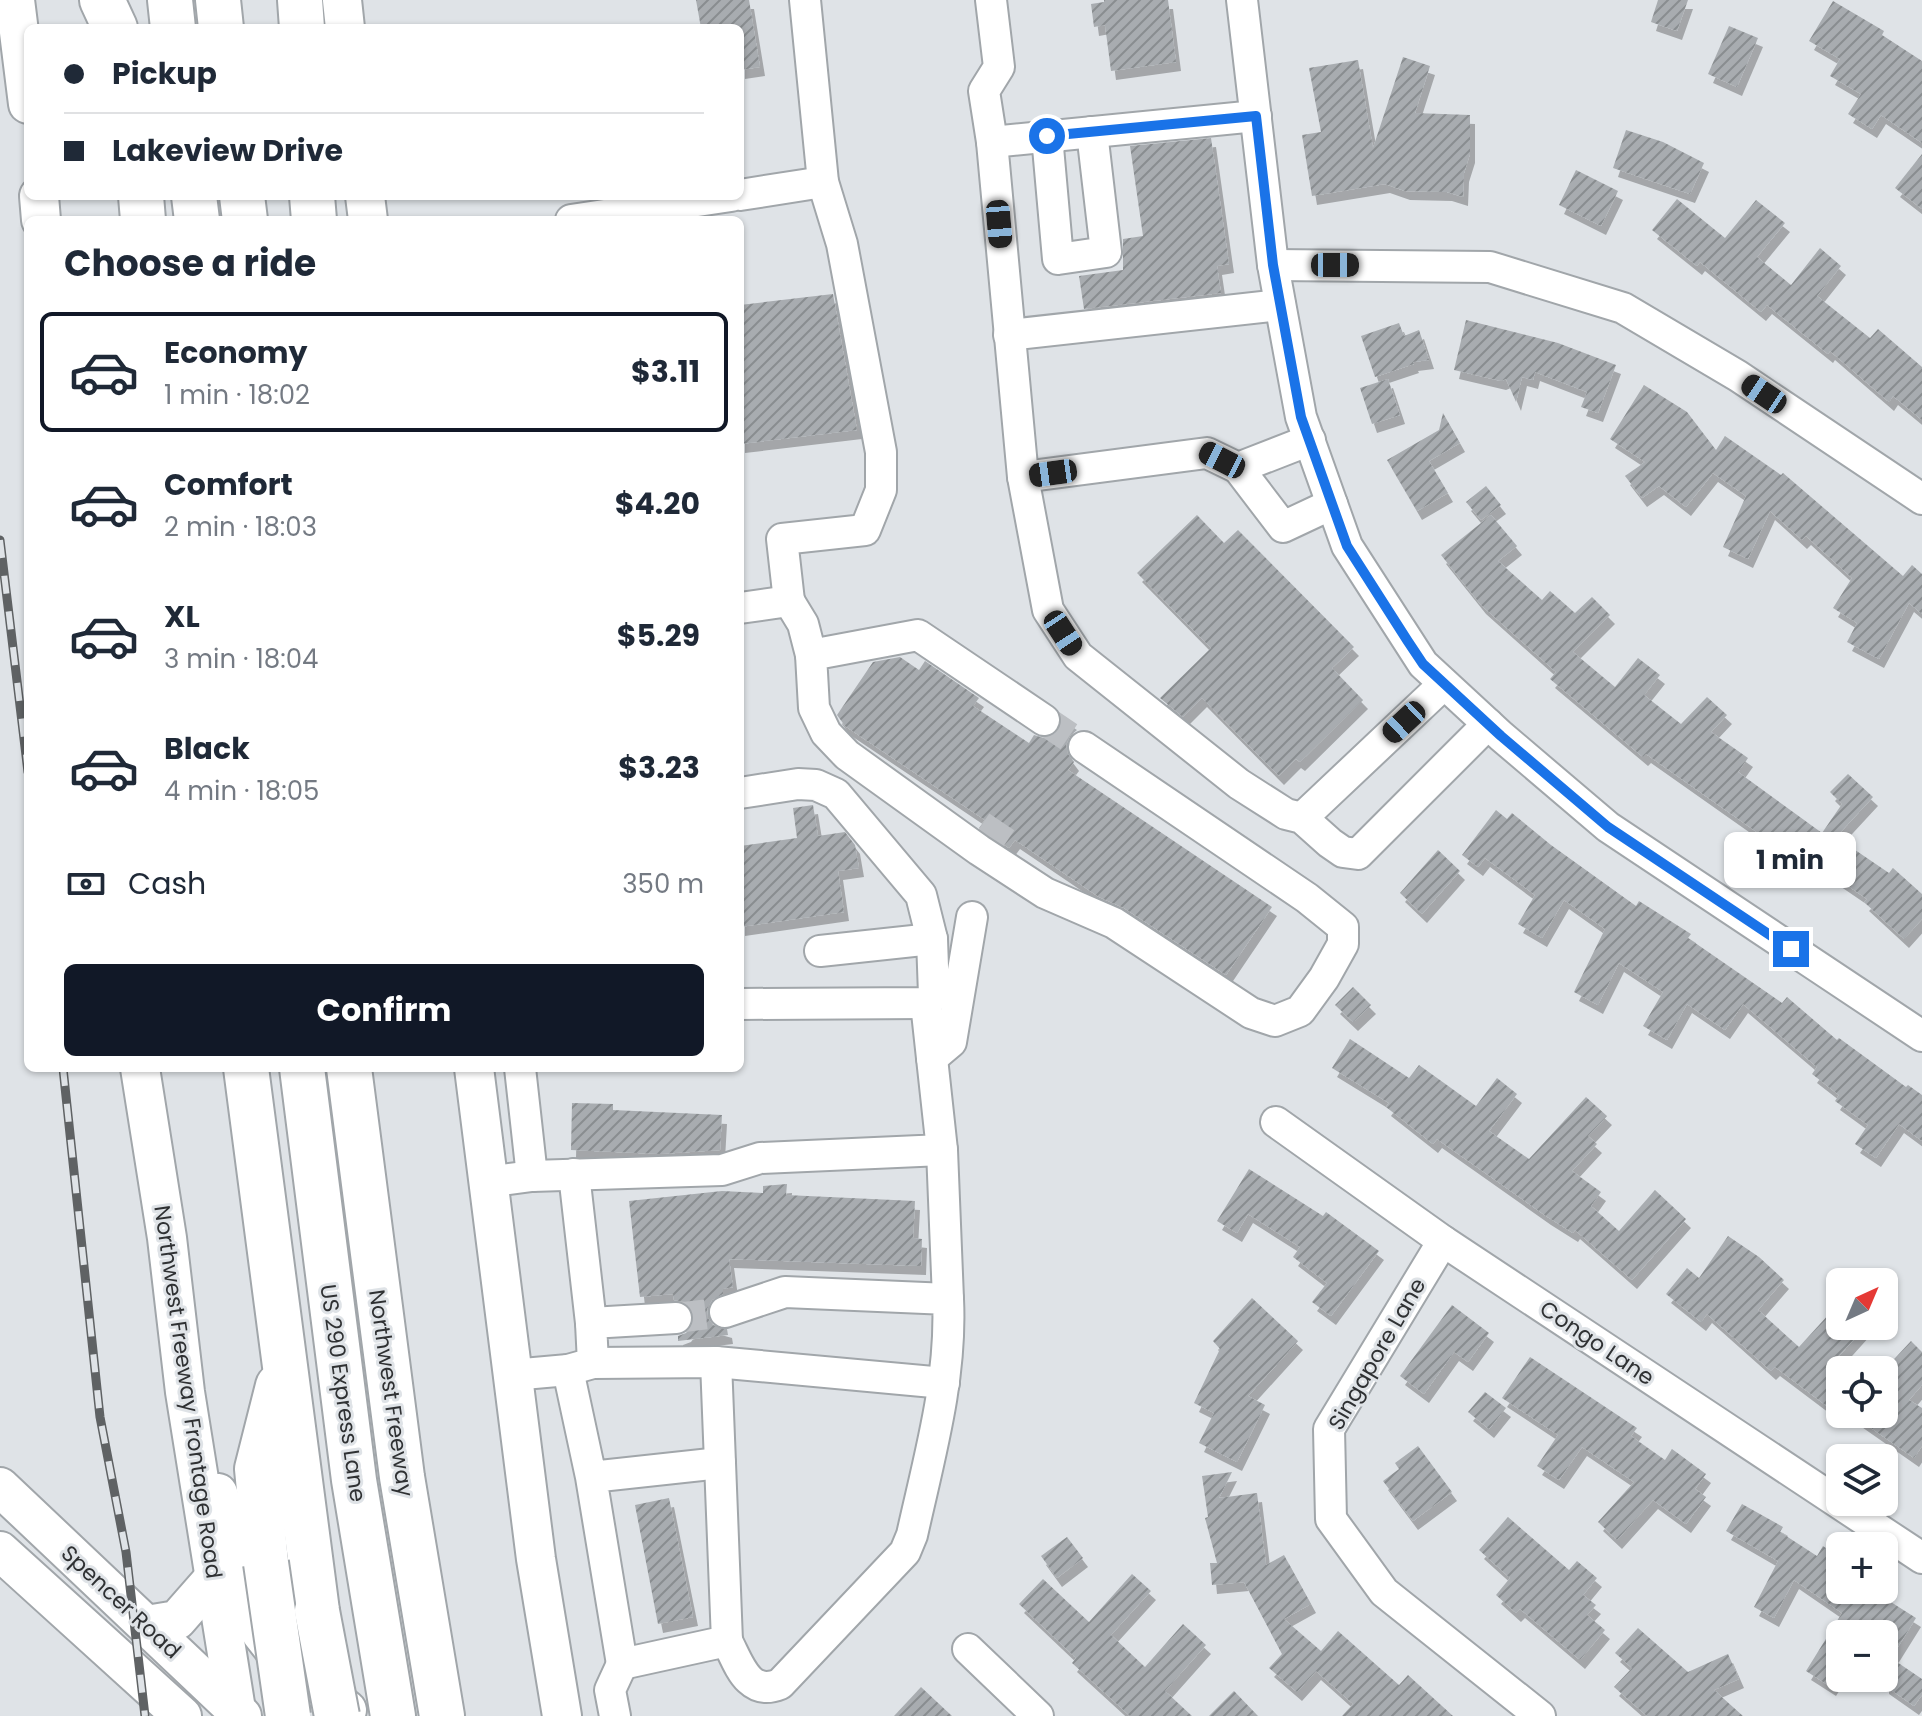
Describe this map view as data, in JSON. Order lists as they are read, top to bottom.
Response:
{
  "streets": {
    "highway": ["US 290 Express Lane", "Northwest Freeway"],
    "main road": ["Northwest Freeway Frontage Road", "Spencer Road"],
    "street": ["Congo Lane", "Singapore Lane"]
  },
  "crossings": [
    ["Congo Lane", "Singapore Lane"],
    ["Northwest Freeway Frontage Road", "Spencer Road"]
  ],
  "north": "top right",
  "page": {
    "banner": ["Pickup", "Lakeview Drive"],
    "heading": "Choose a ride",
    "list": [
      {
        "name": "Economy",
        "note": "1 min · 18:02",
        "value": "$3.11"
      },
      {
        "name": "Comfort",
        "note": "2 min · 18:03",
        "value": "$4.20"
      },
      {
        "name": "XL",
        "note": "3 min · 18:04",
        "value": "$5.29"
      },
      {
        "name": "Black",
        "note": "4 min · 18:05",
        "value": "$3.23"
      }
    ],
    "bubble": "1 min",
    "pay": ["Cash", "350 m"],
    "buttons": "Confirm",
    "map_buttons": ["+", "−"]
  }
}
